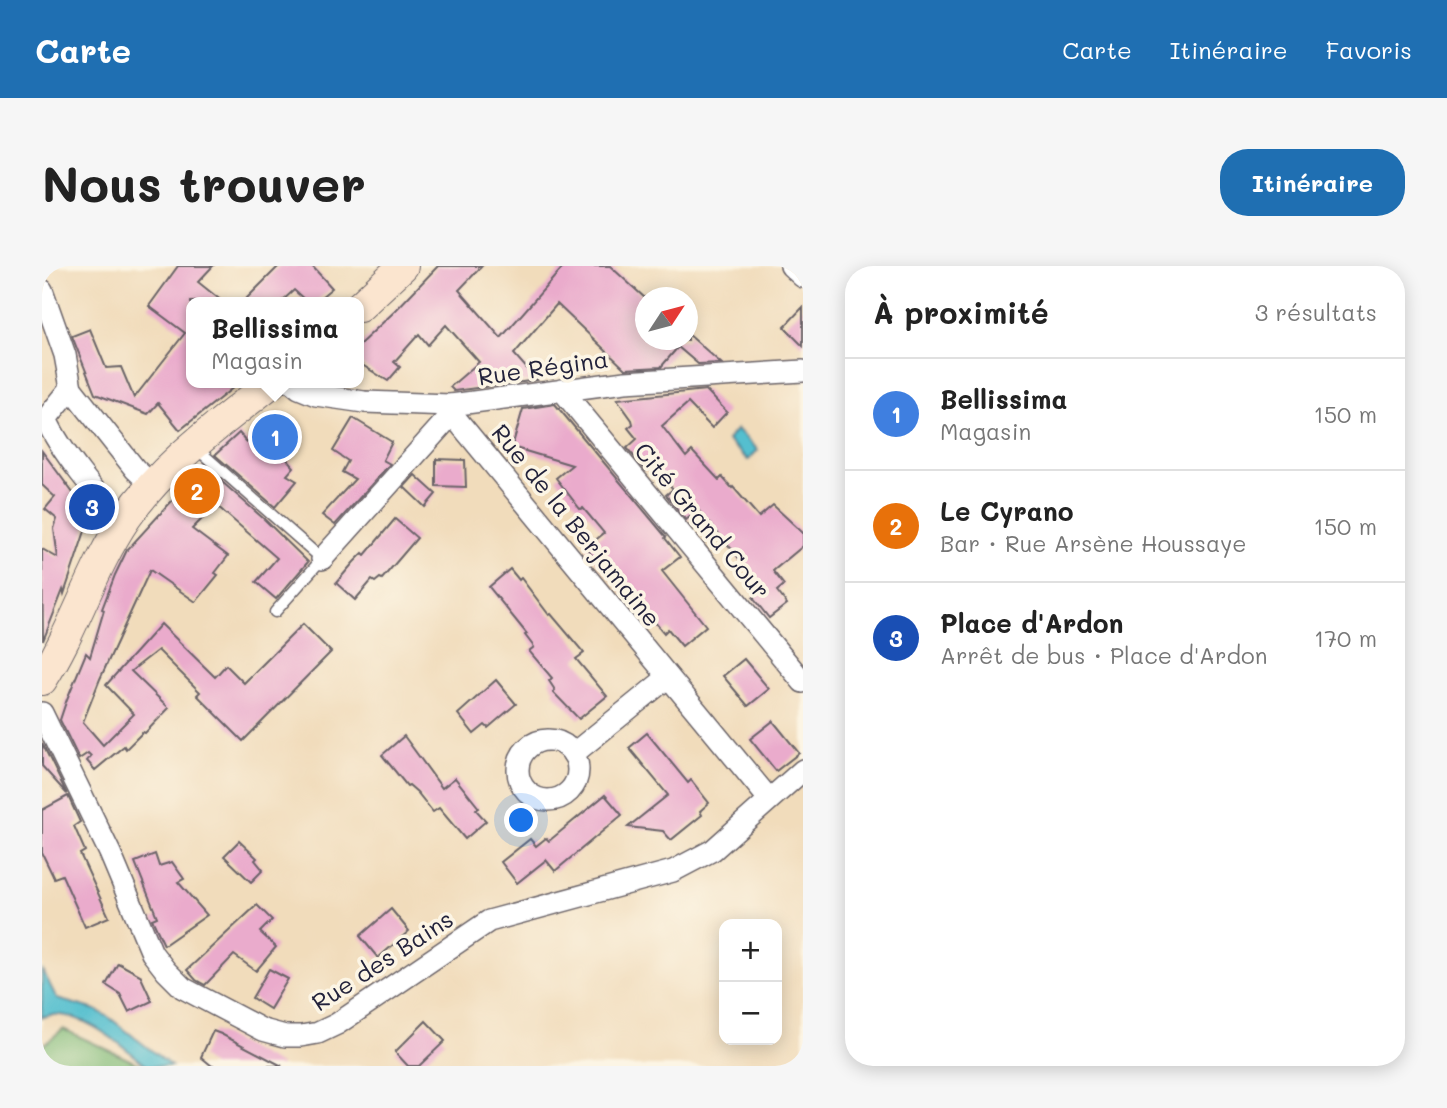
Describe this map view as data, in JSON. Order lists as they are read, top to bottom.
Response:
{
  "streets": {
    "street": [
      "Rue Régina",
      "Cité Grand Cour",
      "Rue de la Berjamaine",
      "Rue des Bains"
    ]
  },
  "crossings": [
    ["Rue Régina", "Cité Grand Cour"],
    ["Rue Régina", "Rue de la Berjamaine"],
    ["Rue de la Berjamaine", "Rue des Bains"]
  ],
  "north": "top right",
  "page": {
    "header": "Carte",
    "nav": ["Carte", "Itinéraire", "Favoris"],
    "buttons": "Itinéraire",
    "title": "Nous trouver",
    "heading": ["À proximité", "3 résultats"],
    "popup": ["Bellissima", "Magasin"],
    "list": [
      {
        "mark": "1",
        "name": "Bellissima",
        "note": "Magasin",
        "value": "150 m"
      },
      {
        "mark": "2",
        "name": "Le Cyrano",
        "note": "Bar · Rue Arsène Houssaye",
        "value": "150 m"
      },
      {
        "mark": "3",
        "name": "Place d'Ardon",
        "note": "Arrêt de bus · Place d'Ardon",
        "value": "170 m"
      }
    ],
    "pins": ["1", "2", "3"],
    "map_buttons": ["+", "−"]
  }
}
